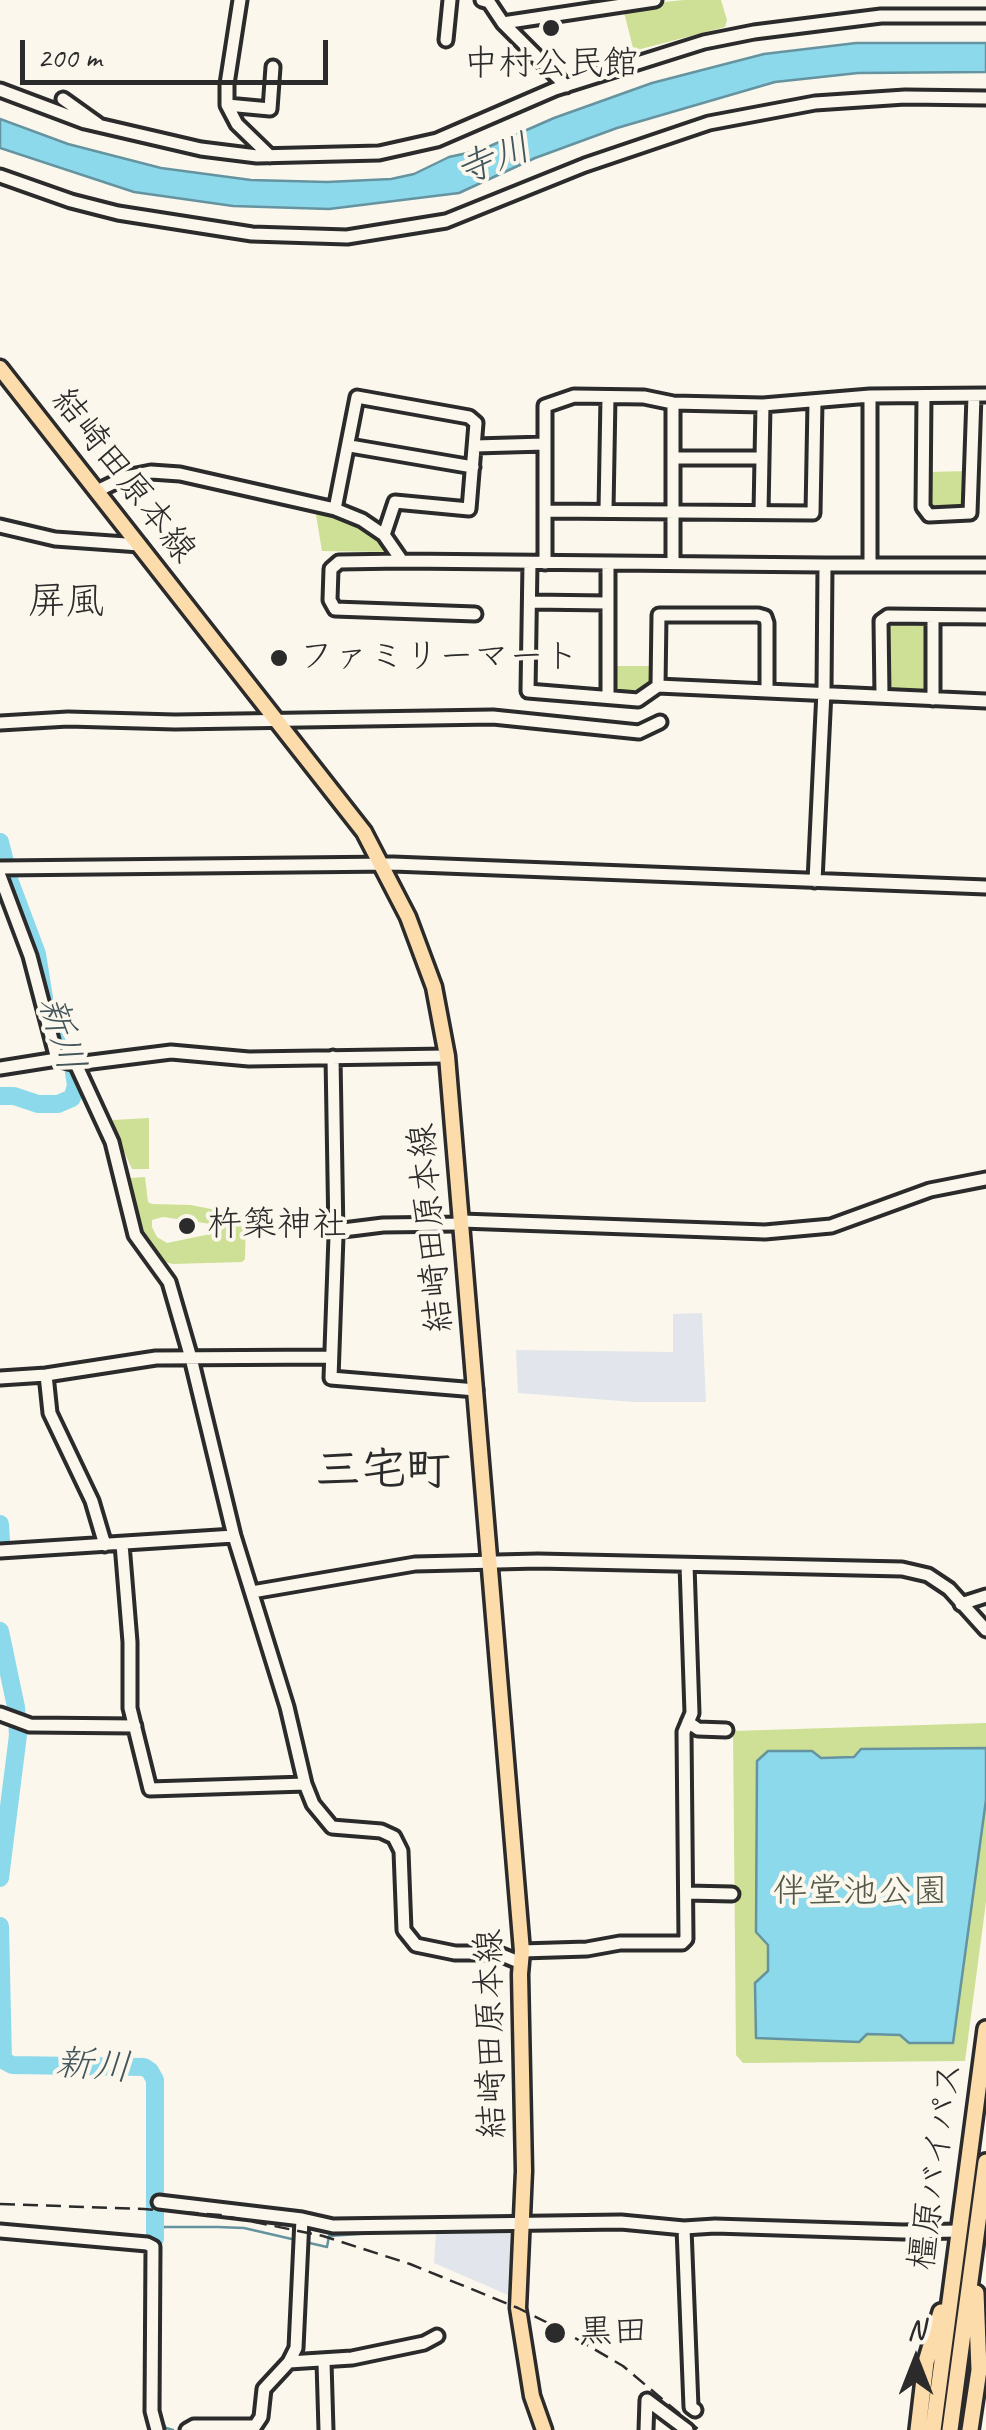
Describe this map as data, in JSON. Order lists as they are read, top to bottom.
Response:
{
  "streets": {
    "highway": ["橿原バイパス"],
    "main road": ["結崎田原本線"]
  },
  "districts": ["屏風", "三宅町"],
  "water": ["寺川", "新川"],
  "parks": ["伴堂池公園"],
  "places": [
    "中村公民館",
    "ファミリーマート",
    "杵築神社",
    "黒田"
  ],
  "scale_bar": "200 m",
  "north": "top"
}
